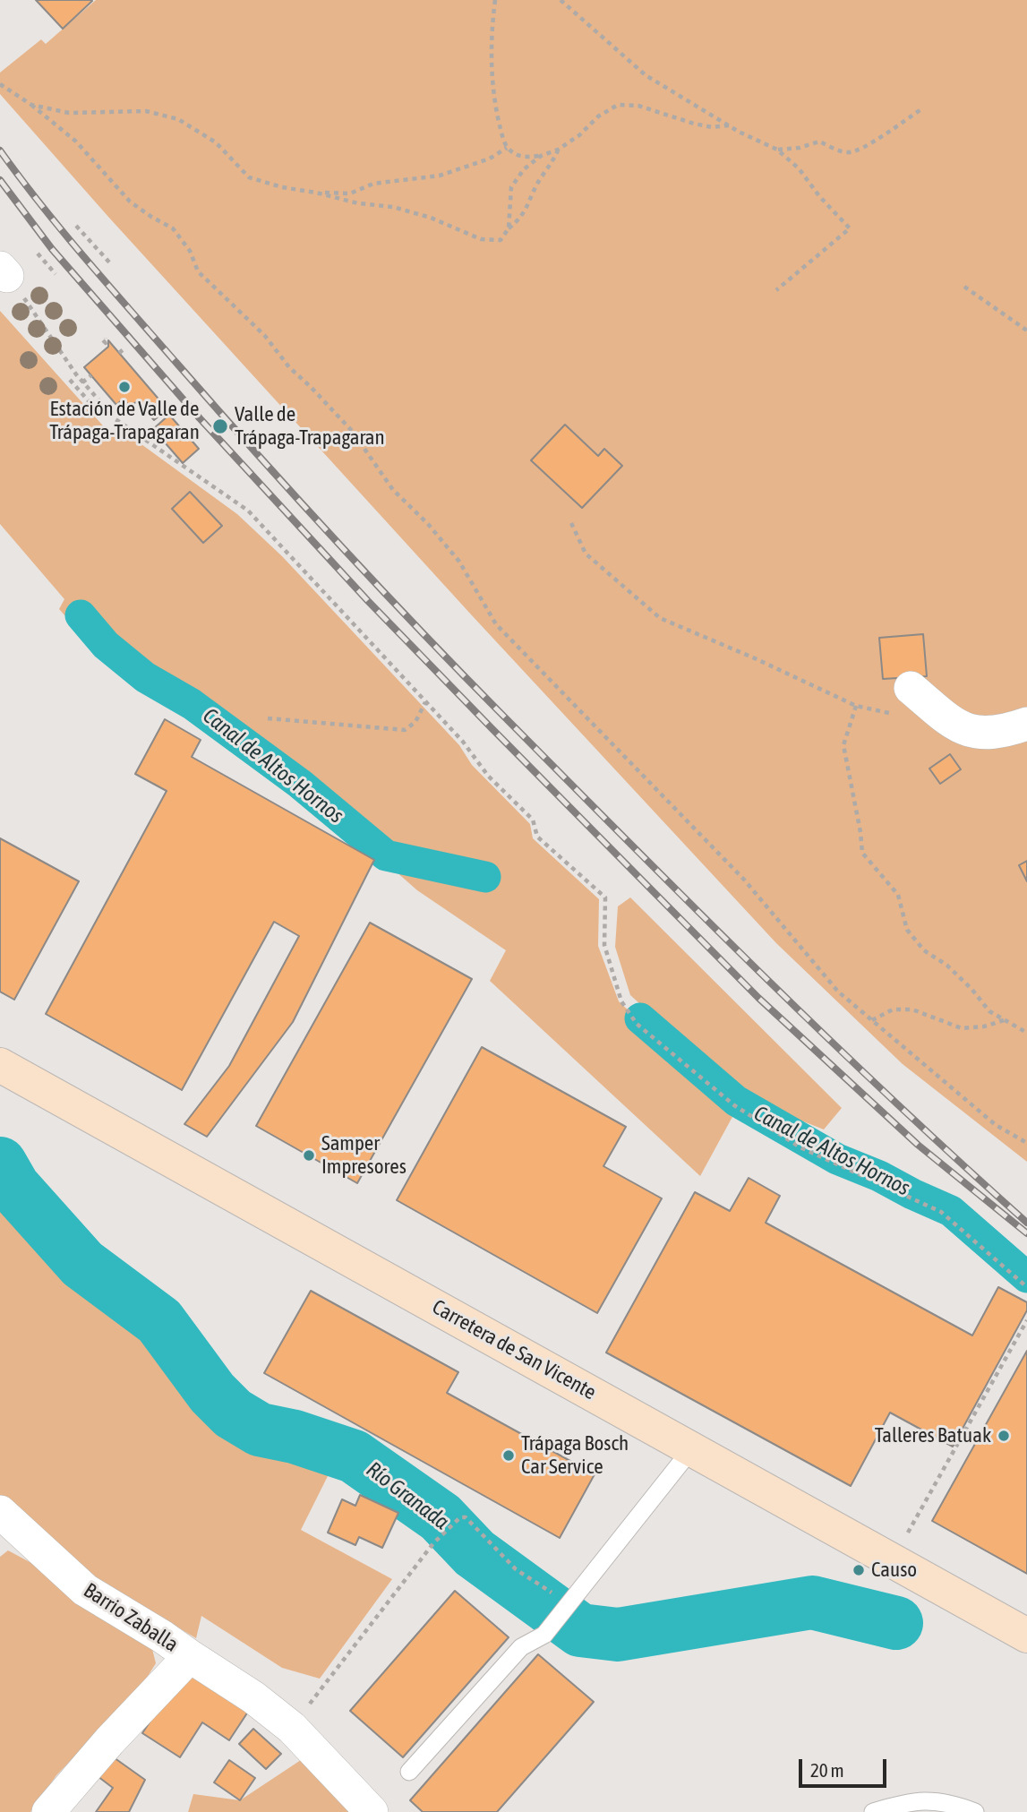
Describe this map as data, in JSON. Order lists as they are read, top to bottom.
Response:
{
  "streets": {
    "street": ["Carretera de San Vicente", "Barrio Zaballa"]
  },
  "water": ["Canal de Altos Hornos", "Río Granada"],
  "places": [
    "Estación de Valle de Trápaga-Trapagaran",
    "Valle de Trápaga-Trapagaran",
    "Samper Impresores",
    "Talleres Batuak",
    "Trápaga Bosch Car Service",
    "Causo"
  ],
  "scale_bar": "20 m"
}
